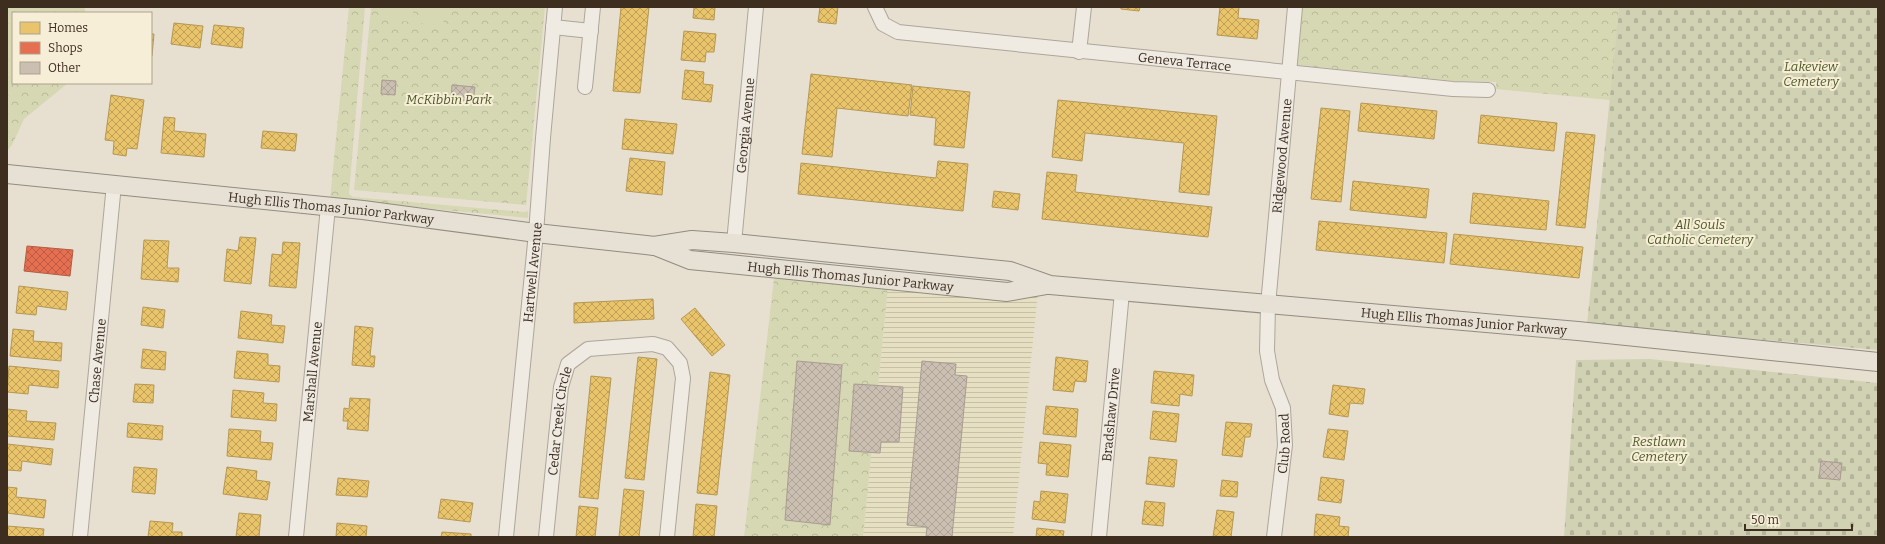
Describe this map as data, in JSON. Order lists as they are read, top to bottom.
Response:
{
  "streets": {
    "main road": ["Hugh Ellis Thomas Junior Parkway"],
    "street": [
      "Geneva Terrace",
      "Georgia Avenue",
      "Ridgewood Avenue",
      "Hartwell Avenue",
      "Chase Avenue",
      "Marshall Avenue",
      "Bradshaw Drive",
      "Cedar Creek Circle",
      "Club Road"
    ]
  },
  "crossings": [
    ["Geneva Terrace", "Ridgewood Avenue"],
    ["Georgia Avenue", "Hugh Ellis Thomas Junior Parkway"],
    ["Ridgewood Avenue", "Hugh Ellis Thomas Junior Parkway"],
    ["Ridgewood Avenue", "Club Road"],
    ["Hugh Ellis Thomas Junior Parkway", "Hartwell Avenue"],
    ["Hugh Ellis Thomas Junior Parkway", "Chase Avenue"],
    ["Hugh Ellis Thomas Junior Parkway", "Marshall Avenue"],
    ["Hugh Ellis Thomas Junior Parkway", "Bradshaw Drive"],
    ["Hugh Ellis Thomas Junior Parkway", "Club Road"]
  ],
  "parks": [
    "Lakeview Cemetery",
    "McKibbin Park",
    "All Souls Catholic Cemetery",
    "Restlawn Cemetery"
  ],
  "legend": ["Homes", "Shops", "Other"],
  "scale_bar": "50 m"
}
